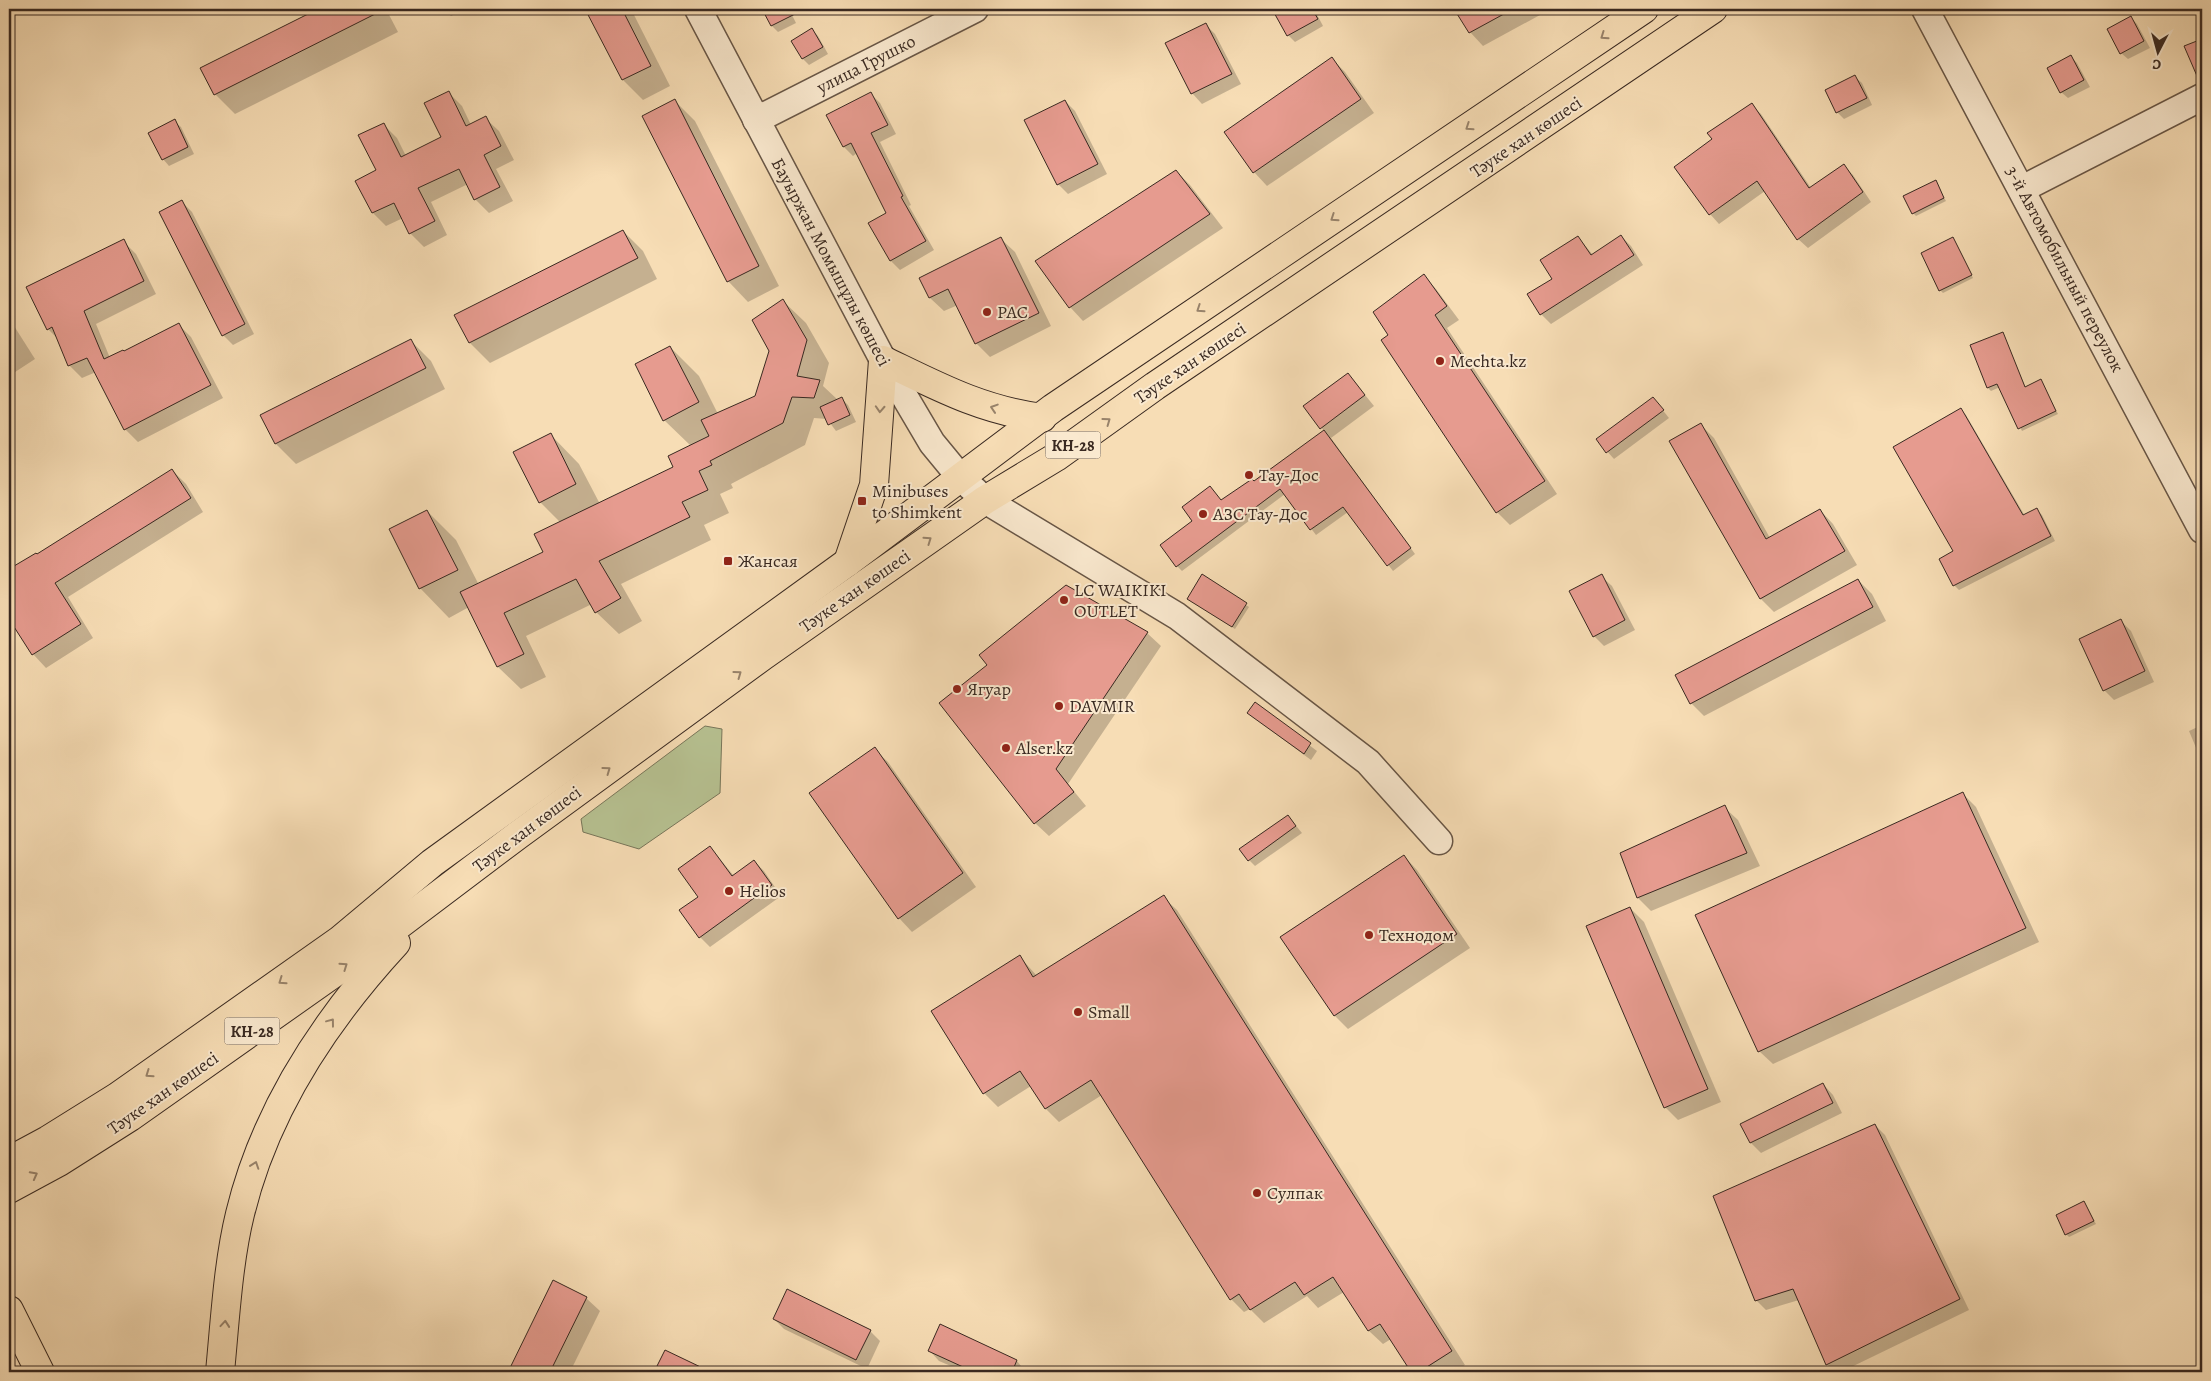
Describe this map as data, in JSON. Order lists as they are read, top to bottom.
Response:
{
  "streets": {
    "main road": ["Тәуке хан көшесі", "КН-28"],
    "street": ["улица Грушко", "Бауыржан Момышұлы көшесі", "3-й Автомобильный переулок"]
  },
  "crossings": [
    ["улица Грушко", "Бауыржан Момышұлы көшесі"],
    ["Тәуке хан көшесі", "Бауыржан Момышұлы көшесі"]
  ],
  "places": {
    "other": [
      "РАС",
      "Mechta.kz",
      "Тау-Дос",
      "АЗС Тау-Дос",
      "LC WAIKIKI OUTLET",
      "Ягуар",
      "DAVMIR",
      "Alser.kz",
      "Helios",
      "Технодом",
      "Small",
      "Сулпак"
    ],
    "transit": ["Minibuses to Shimkent", "Жансая"]
  },
  "north": "bottom"
}
